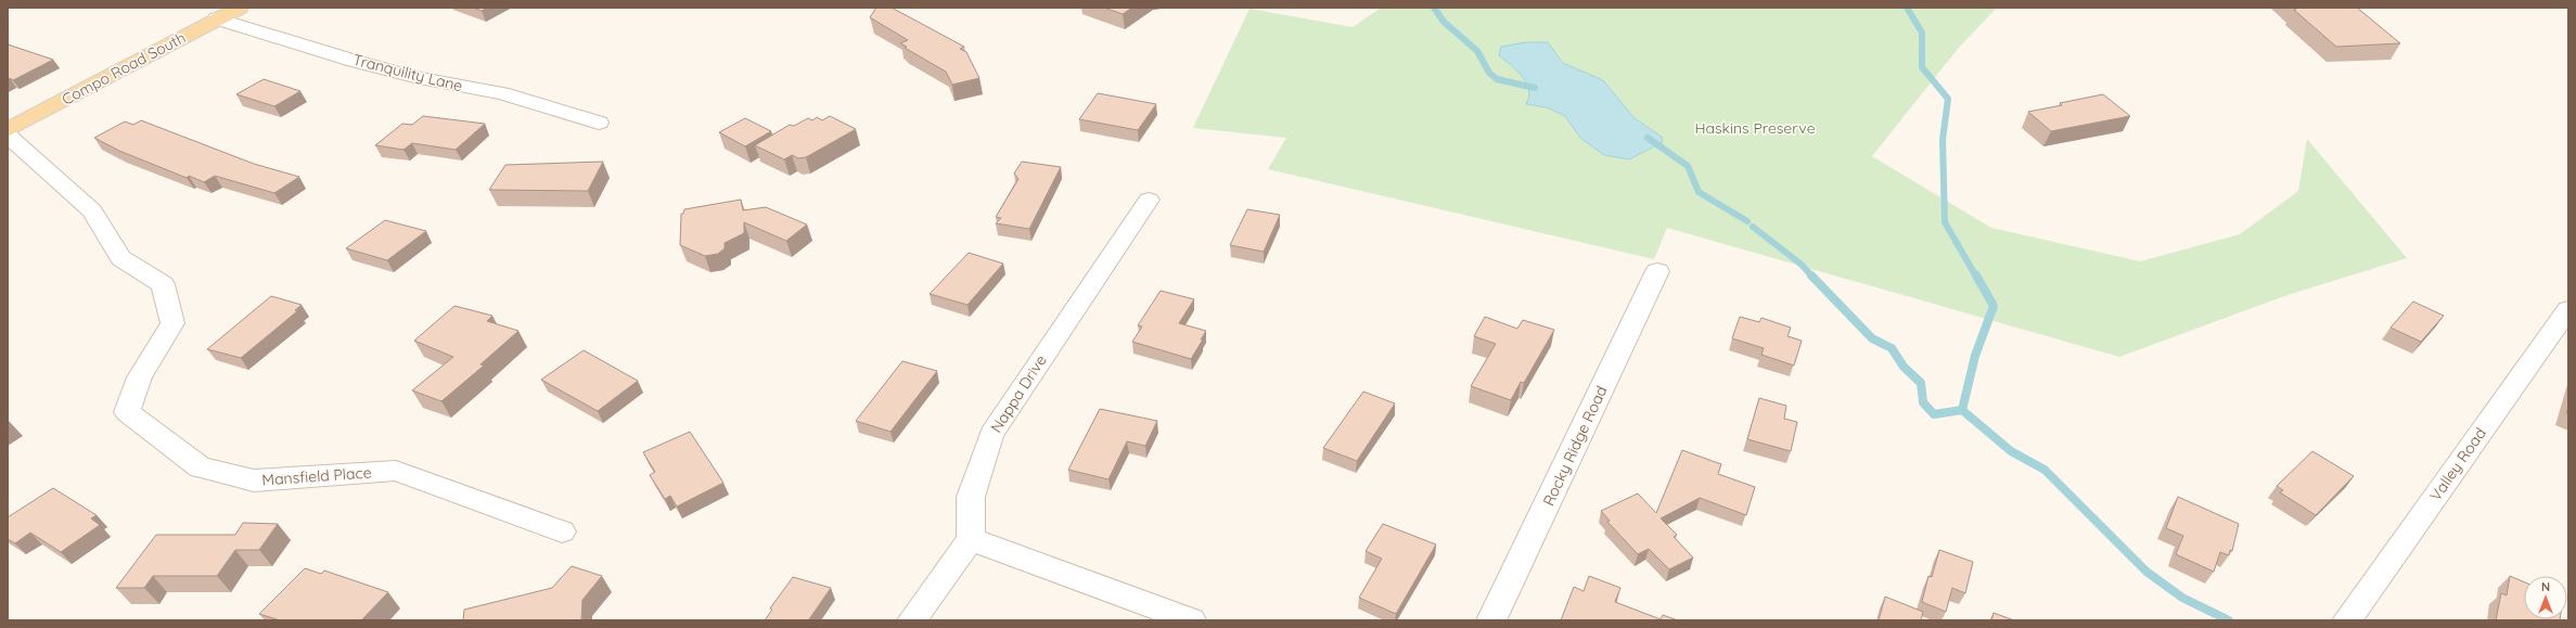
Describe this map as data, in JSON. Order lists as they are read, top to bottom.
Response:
{
  "streets": {
    "main road": ["Compo Road South"],
    "street": [
      "Tranquility Lane",
      "Nappa Drive",
      "Rocky Ridge Road",
      "Valley Road",
      "Mansfield Place"
    ]
  },
  "crossings": [
    ["Compo Road South", "Tranquility Lane"]
  ],
  "parks": ["Haskins Preserve"],
  "north": "top"
}
